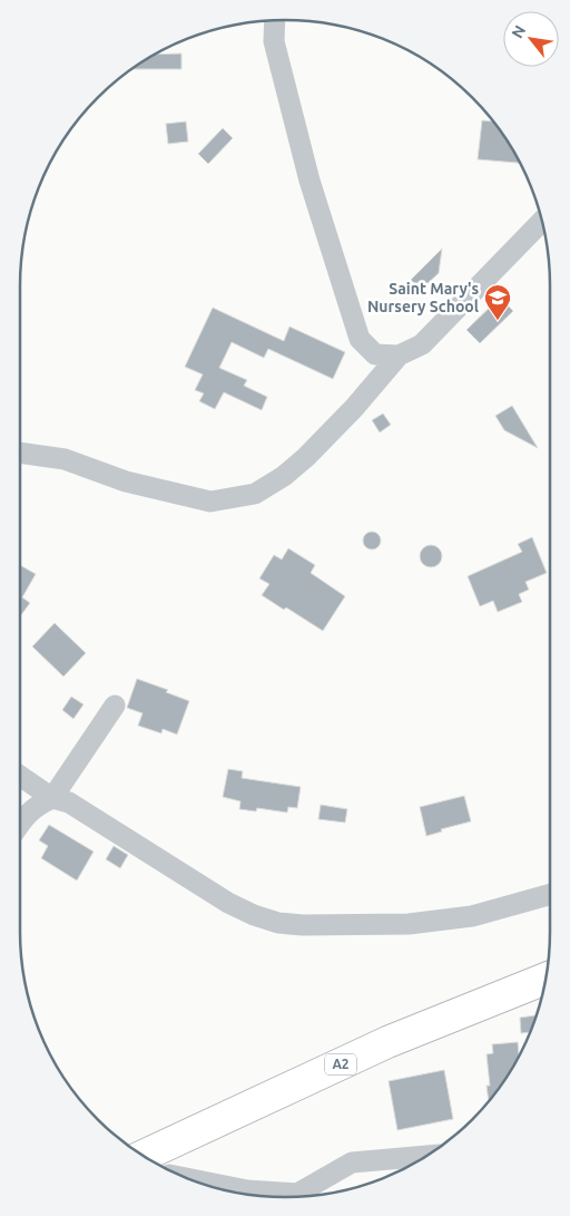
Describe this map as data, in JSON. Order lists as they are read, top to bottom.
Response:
{
  "streets": {
    "highway": ["A2"]
  },
  "places": {
    "school or university": ["Saint Mary's Nursery School"]
  },
  "north": "top left"
}
